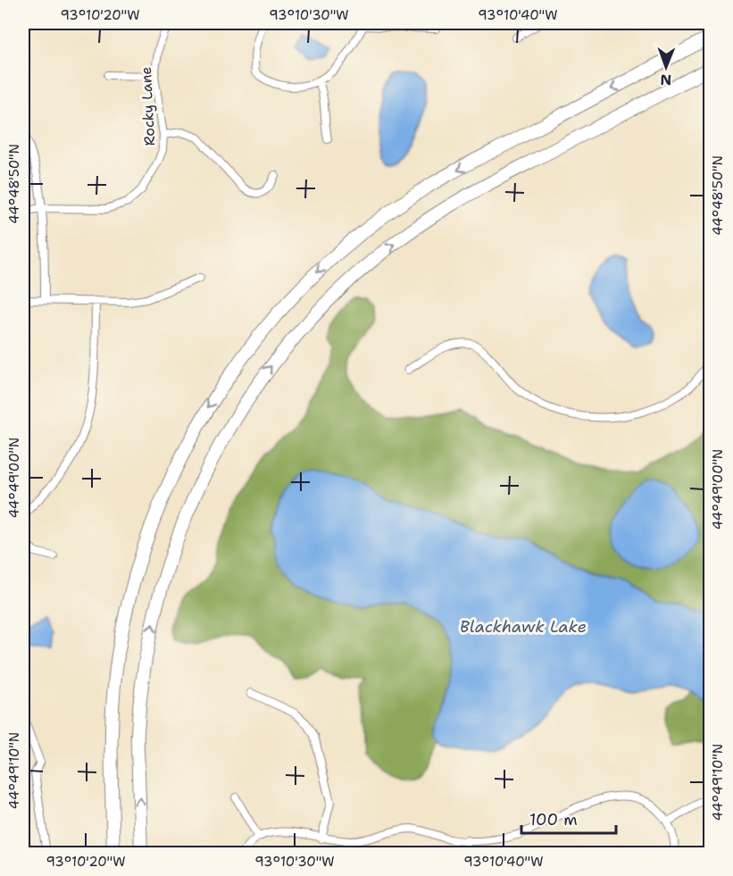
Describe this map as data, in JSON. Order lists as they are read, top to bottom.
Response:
{
  "streets": {
    "street": ["Rocky Lane"]
  },
  "water": ["Blackhawk Lake"],
  "scale_bar": "100 m",
  "north": "bottom",
  "coordinates": [
    "93°10'20\"W",
    "93°10'30\"W",
    "93°10'40\"W",
    "44°48'50\"N",
    "44°49'00\"N",
    "44°49'10\"N"
  ]
}
